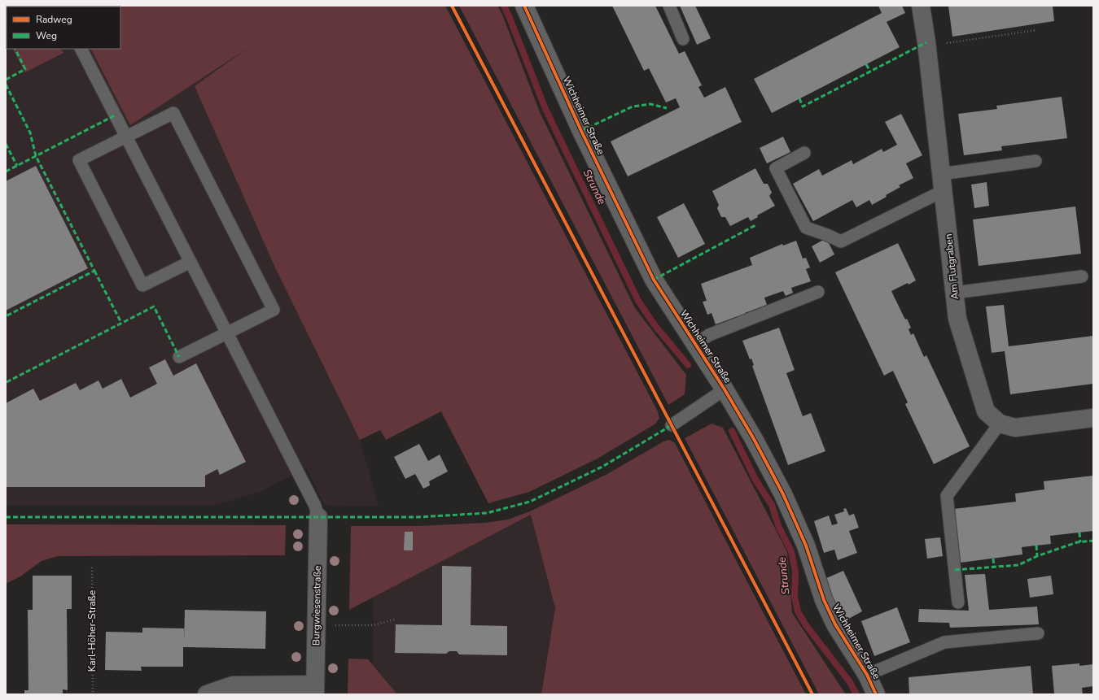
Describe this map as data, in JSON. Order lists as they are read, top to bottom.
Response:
{
  "streets": {
    "street": ["Wichheimer Straße", "Am Flutgraben", "Burgwiesenstraße"],
    "path": ["Karl-Höher-Straße"]
  },
  "water": ["Strunde"],
  "legend": ["Radweg", "Weg"]
}
